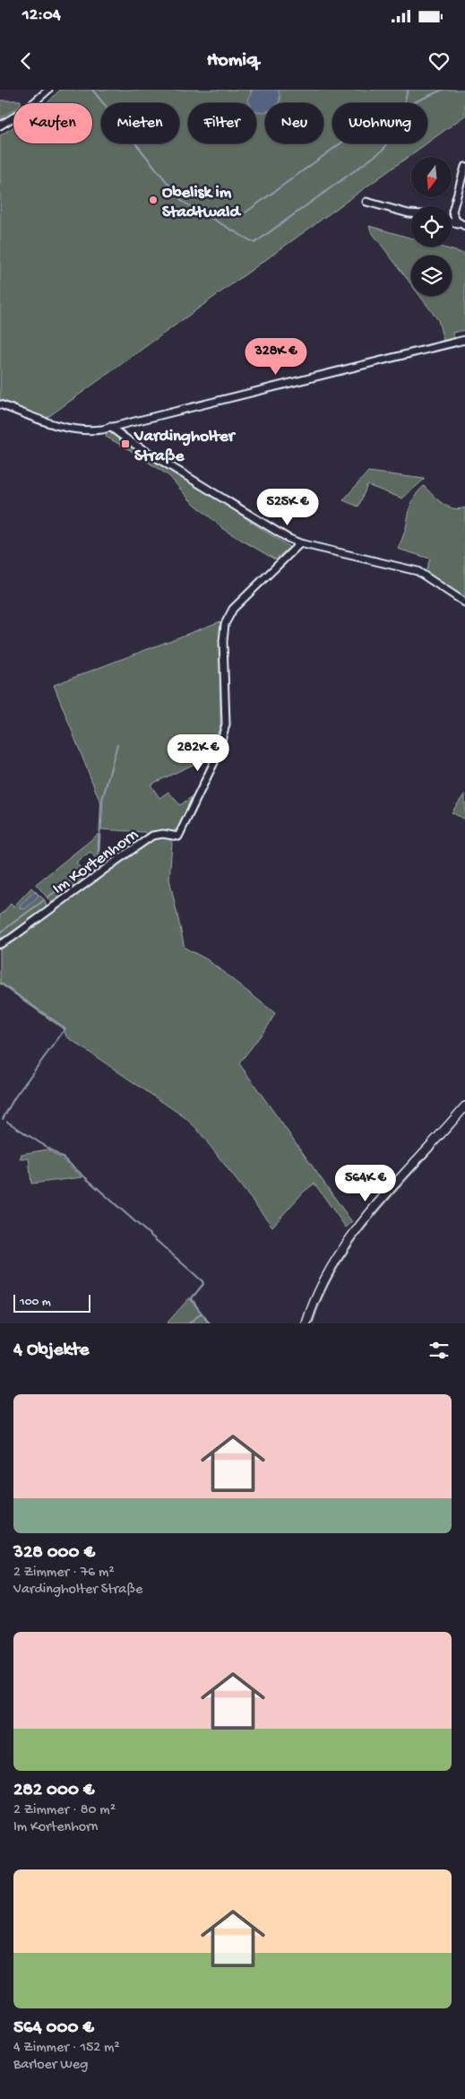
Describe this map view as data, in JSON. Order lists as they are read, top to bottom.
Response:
{
  "streets": {
    "street": ["Im Kortenhorn"]
  },
  "places": {
    "other": ["Obelisk im Stadtwald"],
    "transit": ["Vardingholter Straße"]
  },
  "scale_bar": "100 m",
  "north": "bottom",
  "page": {
    "status": "12:04",
    "header": "Homiq",
    "chip": [
      "Kaufen",
      "Mieten",
      "Filter",
      "Neu",
      "Wohnung"
    ],
    "price": [
      "328K €",
      "525K €",
      "282K €",
      "564K €"
    ],
    "scale": "100 m",
    "heading": "4 Objekte",
    "list": [
      {
        "name": "328 000 €",
        "note": "2 Zimmer · 76 m² · Vardingholter Straße"
      },
      {
        "name": "282 000 €",
        "note": "2 Zimmer · 80 m² · Im Kortenhorn"
      },
      {
        "name": "564 000 €",
        "note": "4 Zimmer · 152 m² · Barloer Weg"
      }
    ]
  }
}
